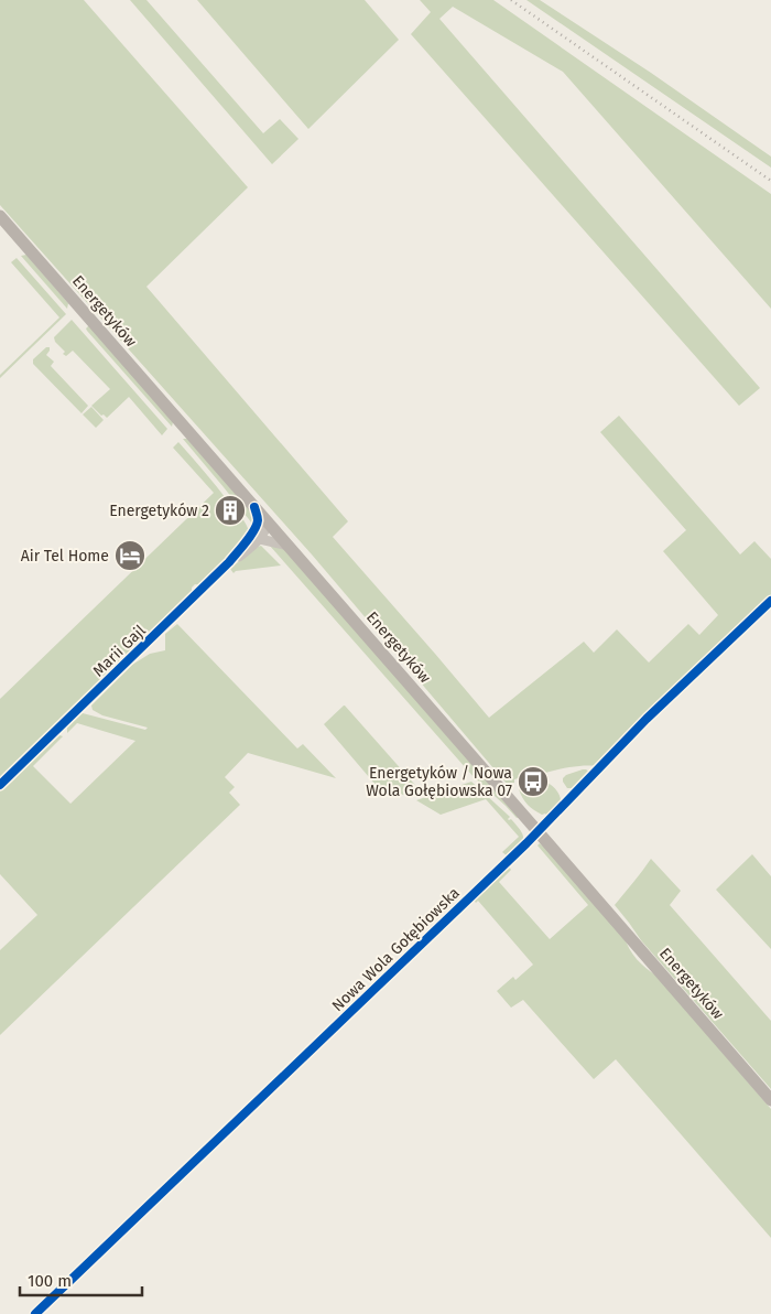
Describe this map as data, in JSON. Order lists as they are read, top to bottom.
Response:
{
  "streets": {
    "main road": ["Energetyków"],
    "street": ["Marii Gajl", "Nowa Wola Gołębiowska"]
  },
  "crossings": [
    ["Energetyków", "Marii Gajl"],
    ["Energetyków", "Nowa Wola Gołębiowska"]
  ],
  "places": {
    "building": ["Energetyków 2"],
    "hotel": ["Air Tel Home"],
    "bus stop": ["Energetyków / Nowa Wola Gołębiowska 07"]
  },
  "scale_bar": "100 m"
}
